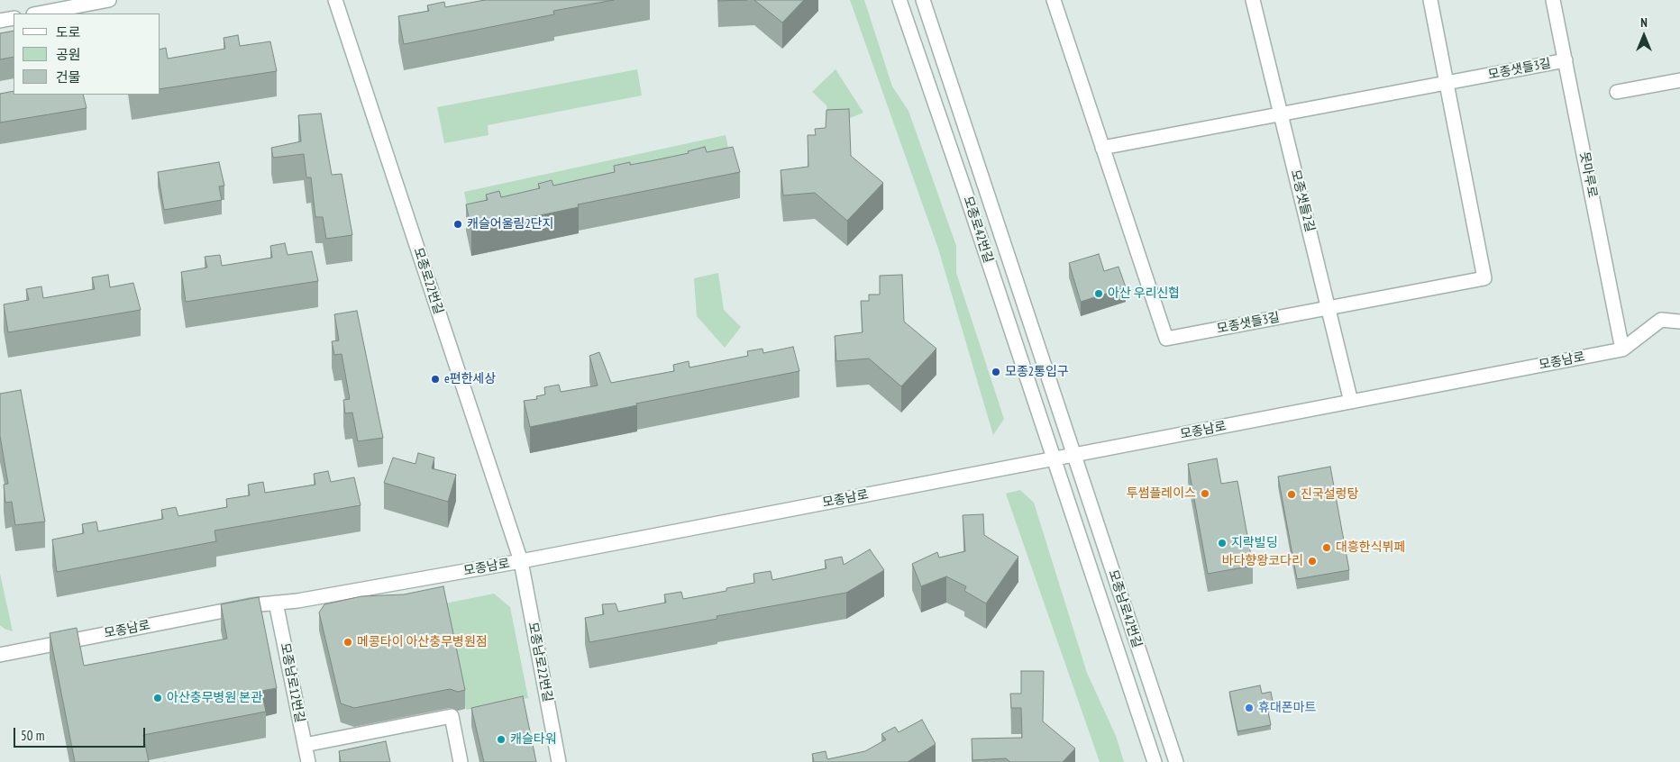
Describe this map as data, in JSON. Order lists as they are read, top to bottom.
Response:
{
  "streets": {
    "street": [
      "모종샛들3길",
      "못마루로",
      "모종샛들2길",
      "모종로42번길",
      "모종로22번길",
      "모종남로",
      "모종남로42번길",
      "모종남로22번길",
      "모종남로12번길"
    ]
  },
  "crossings": [
    ["모종샛들3길", "못마루로"],
    ["모종샛들3길", "모종샛들2길"],
    ["못마루로", "모종남로"],
    ["모종샛들2길", "모종남로"],
    ["모종로42번길", "모종남로"],
    ["모종로42번길", "모종남로42번길"],
    ["모종로22번길", "모종남로"],
    ["모종로22번길", "모종남로22번길"],
    ["모종남로", "모종남로42번길"],
    ["모종남로", "모종남로22번길"],
    ["모종남로", "모종남로12번길"]
  ],
  "places": [
    "캐슬어울림2단지",
    "아산 우리신협",
    "모종2통입구",
    "e편한세상",
    "투썸플레이스",
    "진국설렁탕",
    "지락빌딩",
    "대흥한식뷔페",
    "바다향왕코다리",
    "메콩타이 아산충무병원점",
    "아산충무병원 본관",
    "휴대폰마트",
    "캐슬타워"
  ],
  "legend": ["도로", "공원", "건물"],
  "scale_bar": "50 m",
  "north": "top"
}
